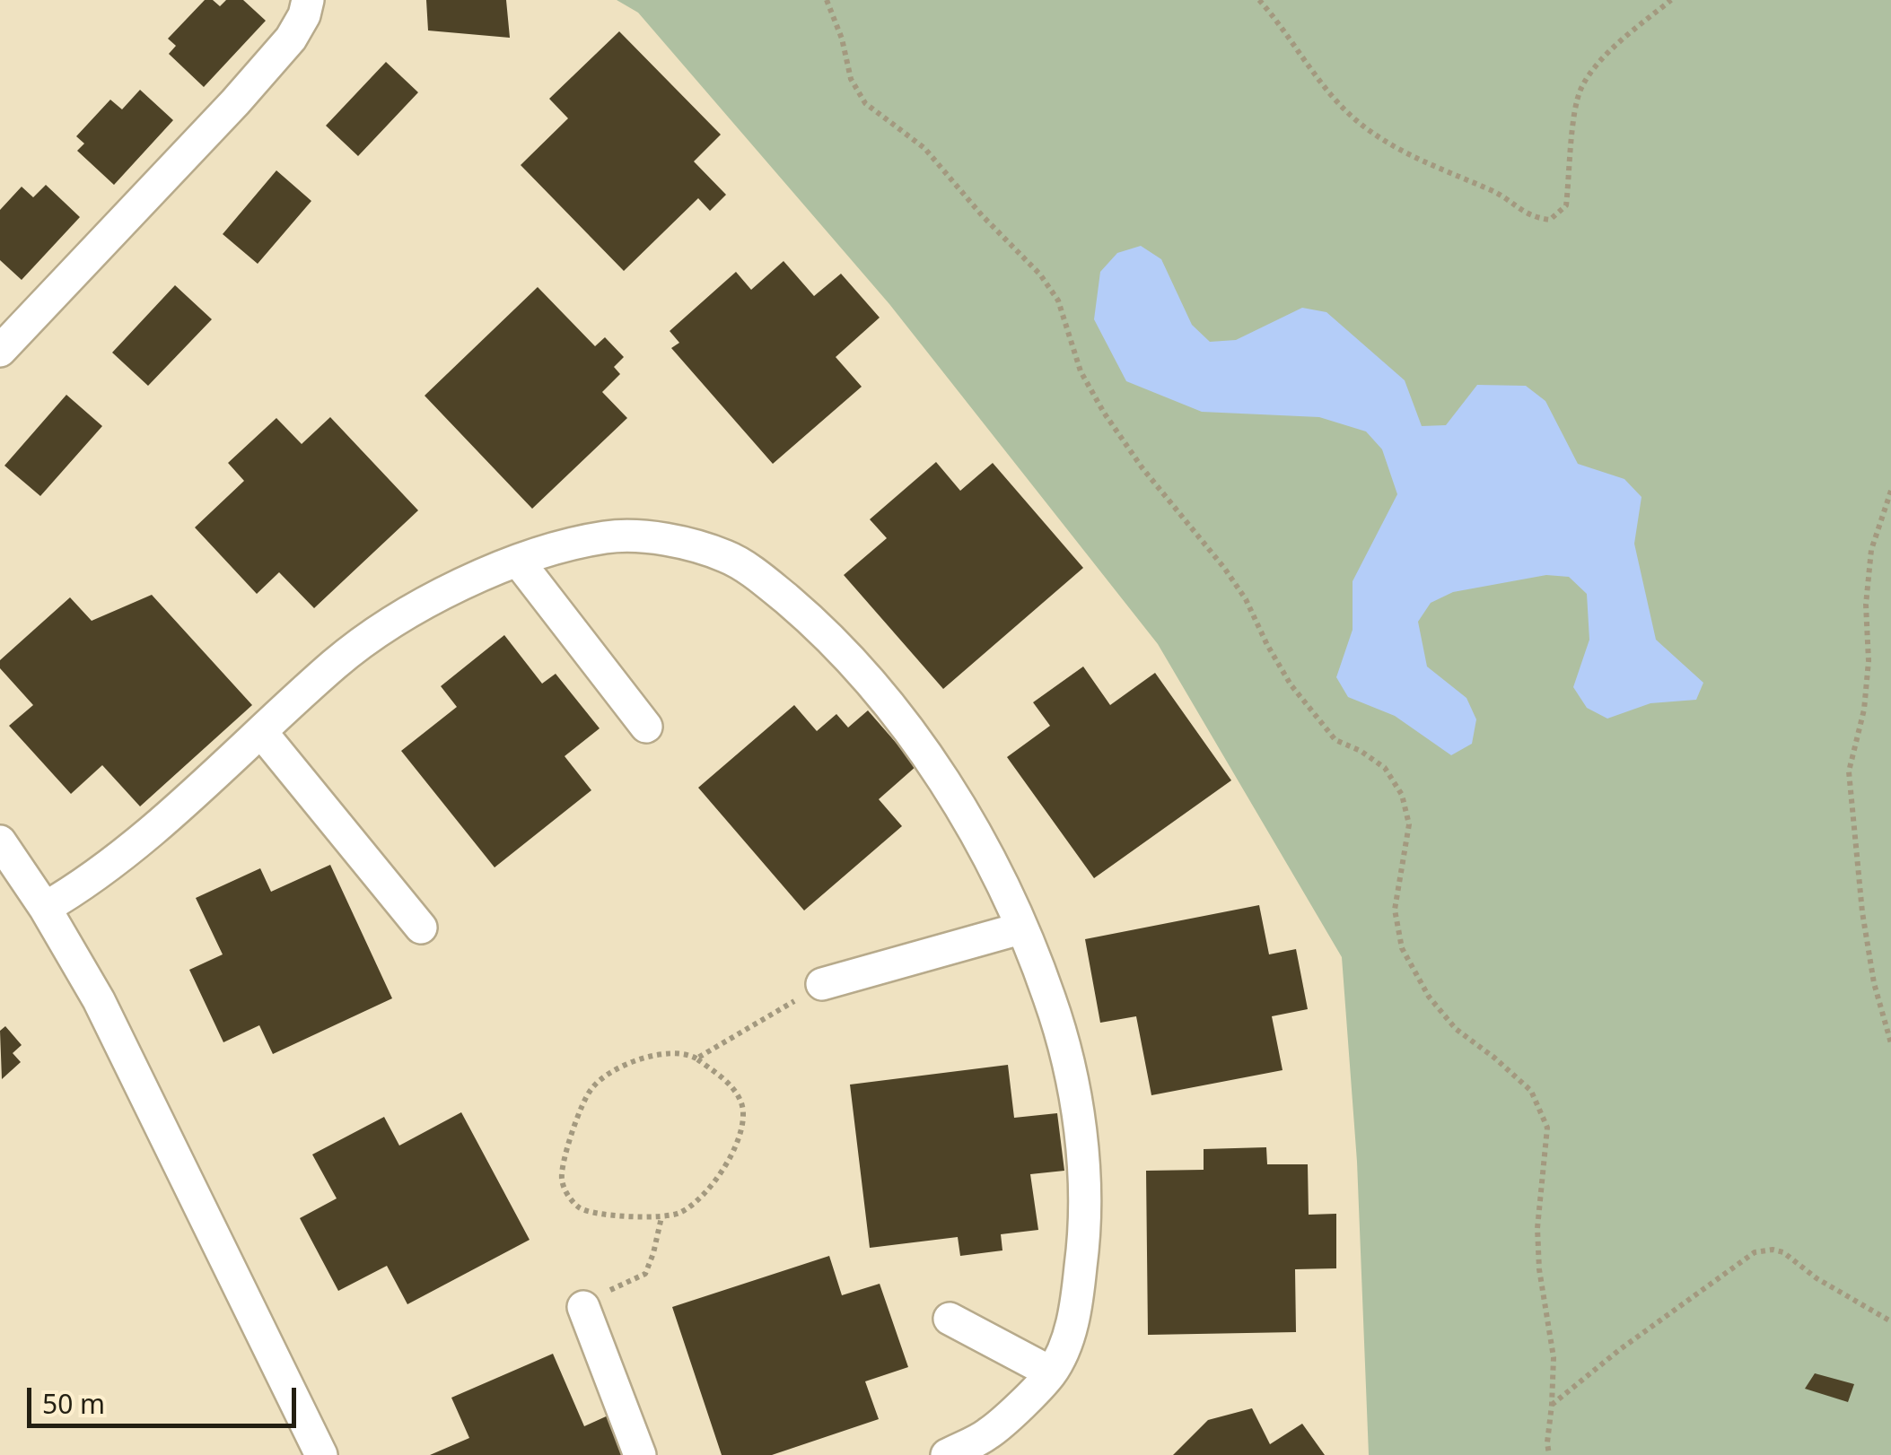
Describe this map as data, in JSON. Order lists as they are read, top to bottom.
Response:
{
  "scale_bar": "50 m"
}
